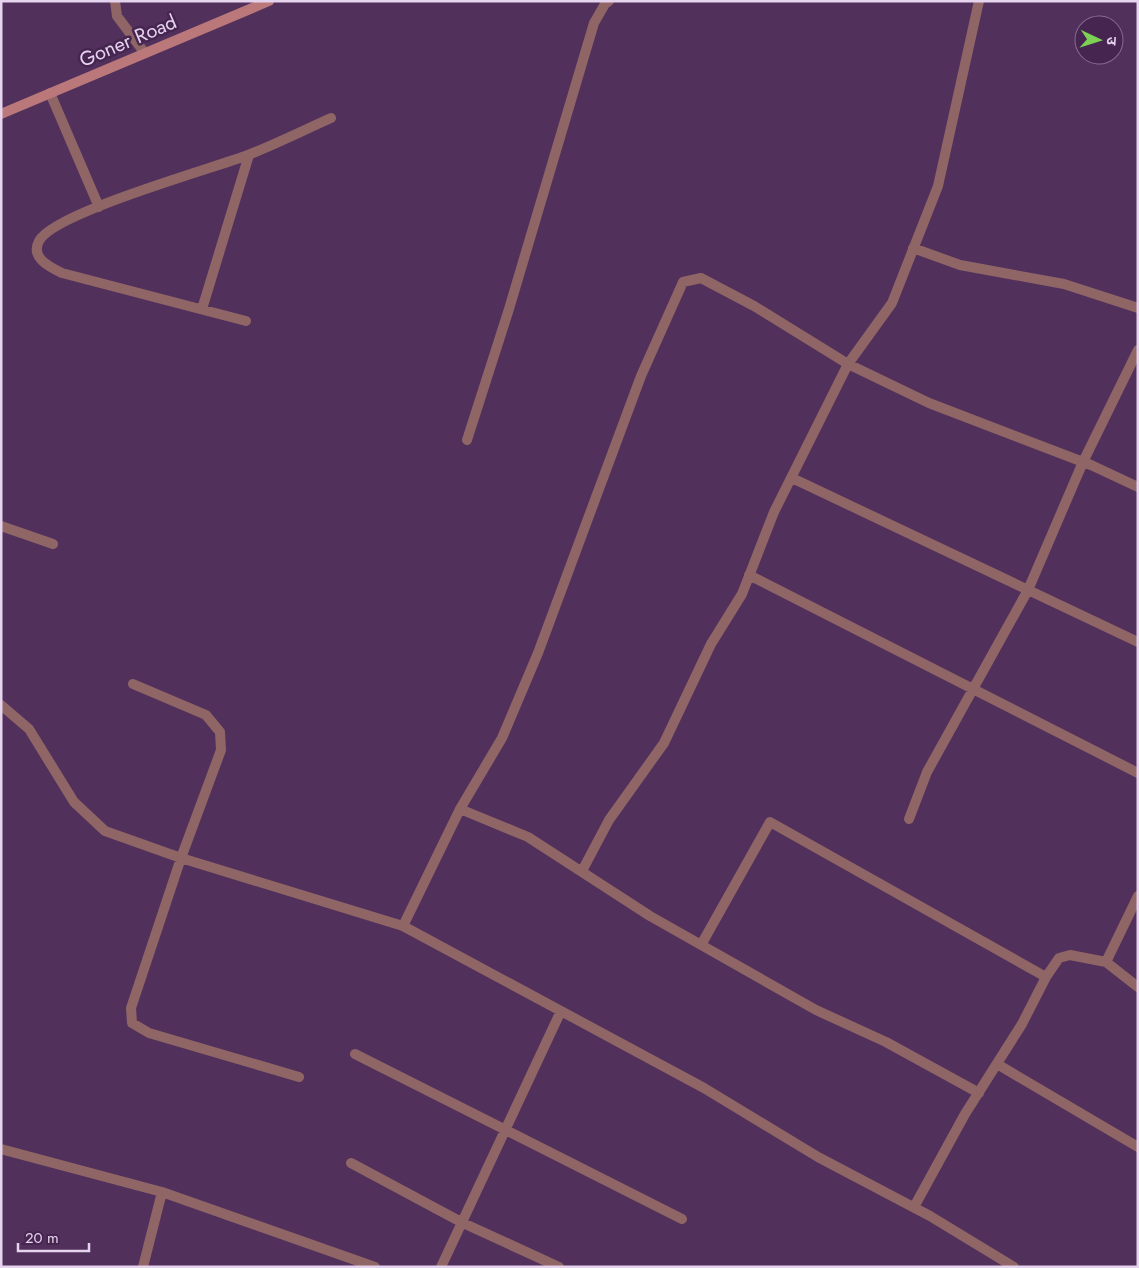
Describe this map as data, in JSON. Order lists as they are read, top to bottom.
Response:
{
  "streets": {
    "street": ["Goner Road"]
  },
  "scale_bar": "20 m",
  "north": "right"
}
